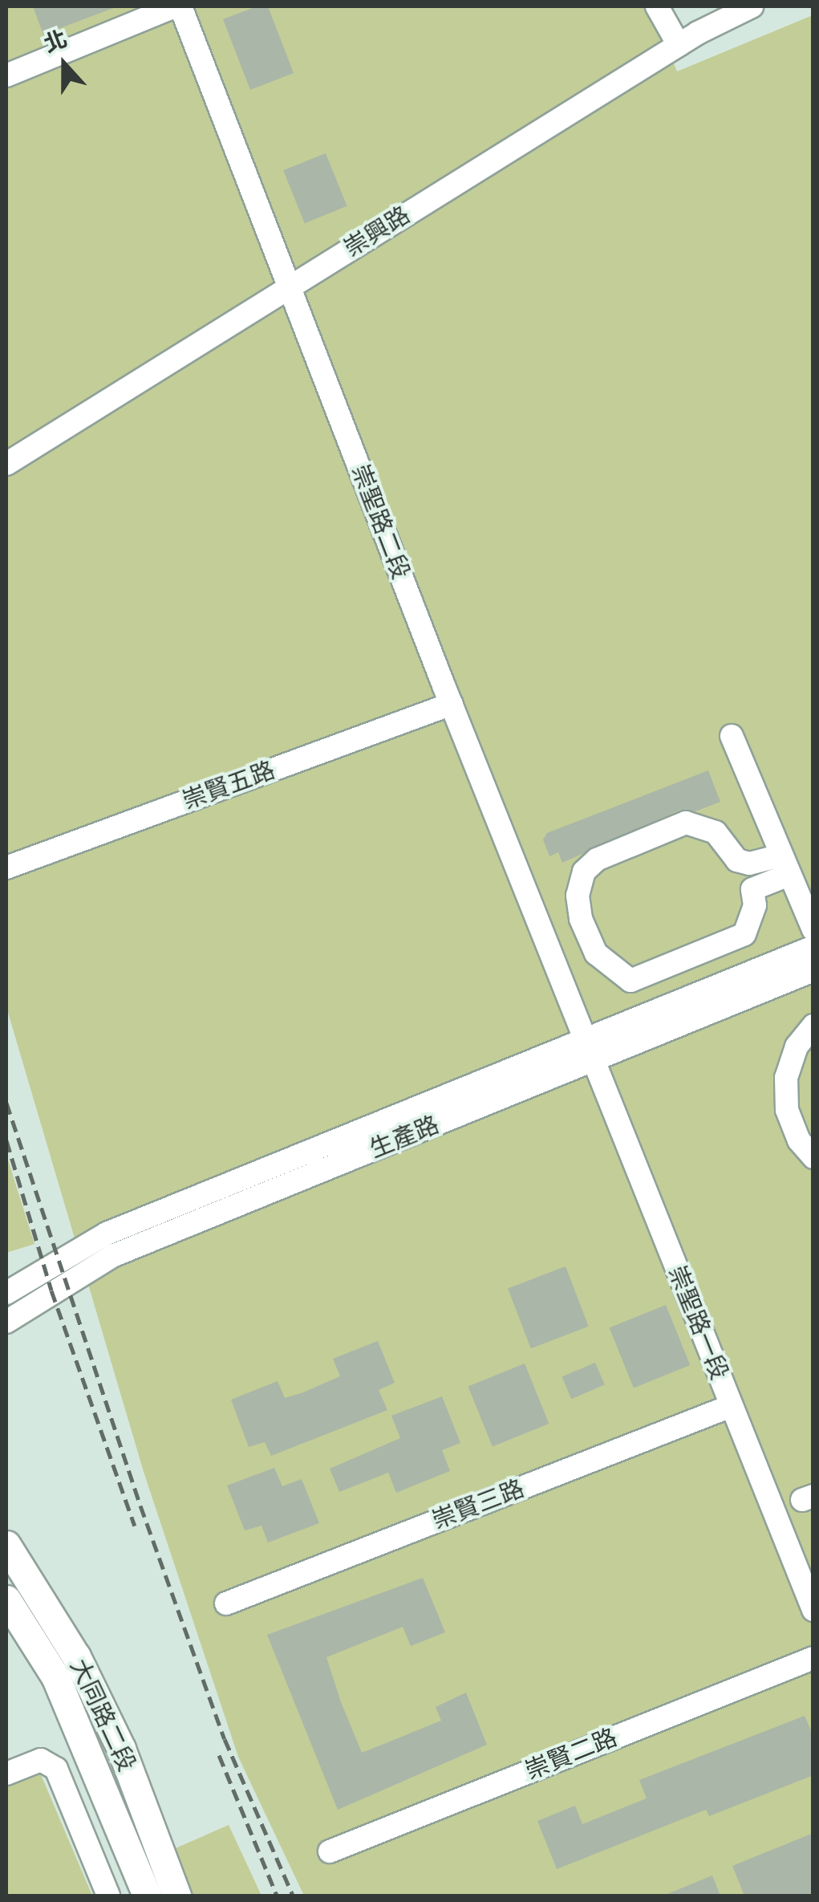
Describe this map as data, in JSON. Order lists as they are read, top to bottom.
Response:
{
  "streets": {
    "main road": ["大同路二段"],
    "street": [
      "崇興路",
      "崇聖路二段",
      "崇賢五路",
      "生產路",
      "崇聖路一段",
      "崇賢三路",
      "崇賢二路"
    ]
  },
  "crossings": [
    ["崇興路", "崇聖路二段"],
    ["崇聖路二段", "崇賢五路"],
    ["崇聖路二段", "生產路"],
    ["崇聖路二段", "崇聖路一段"],
    ["生產路", "崇聖路一段"],
    ["崇聖路一段", "崇賢三路"]
  ],
  "north": "top"
}
